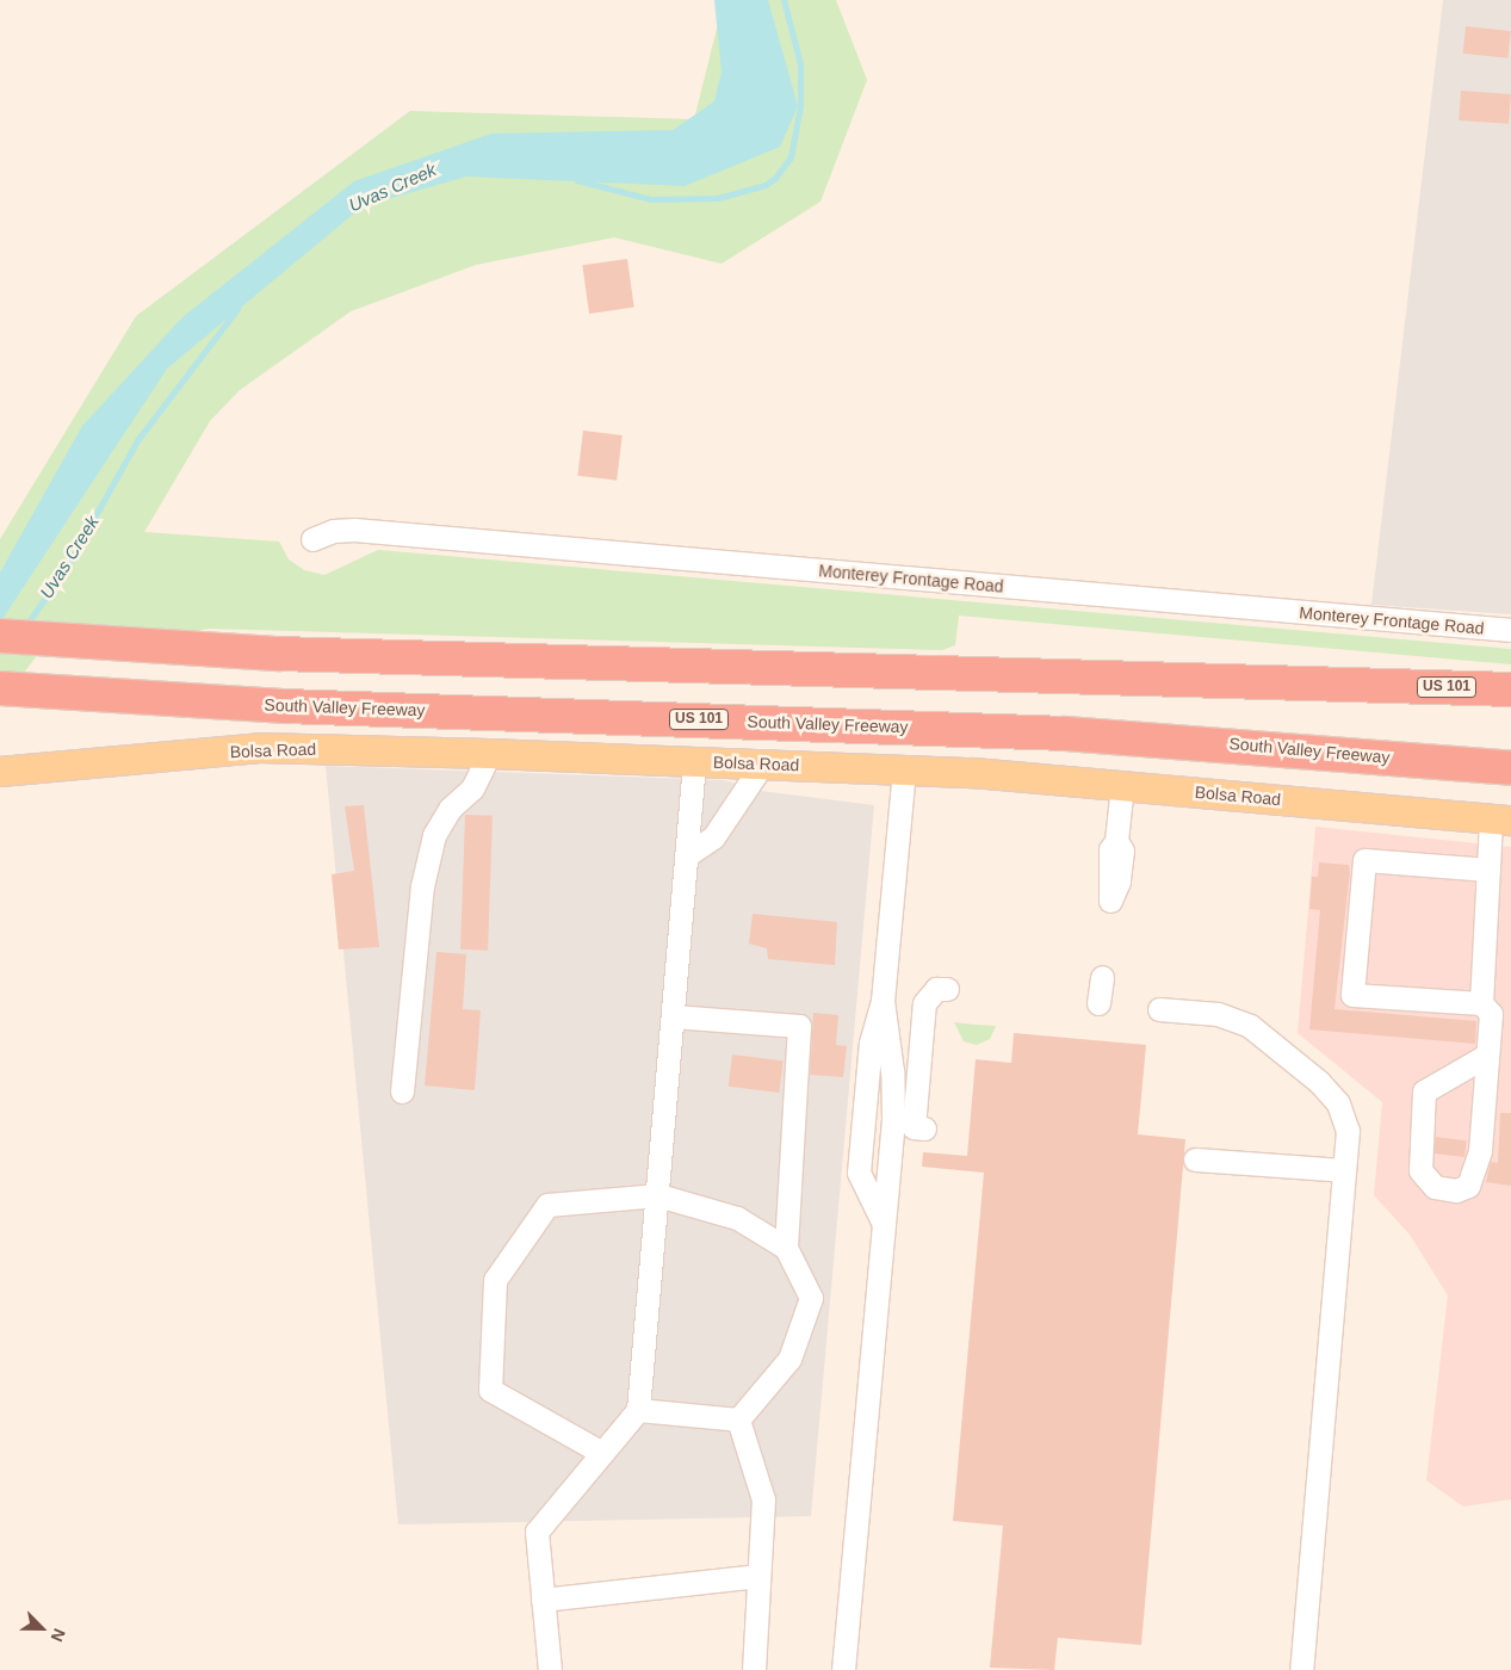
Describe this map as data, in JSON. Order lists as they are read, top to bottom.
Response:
{
  "streets": {
    "highway": ["US 101", "South Valley Freeway"],
    "main road": ["Bolsa Road"],
    "street": ["Monterey Frontage Road"]
  },
  "water": ["Uvas Creek"],
  "north": "bottom right"
}
